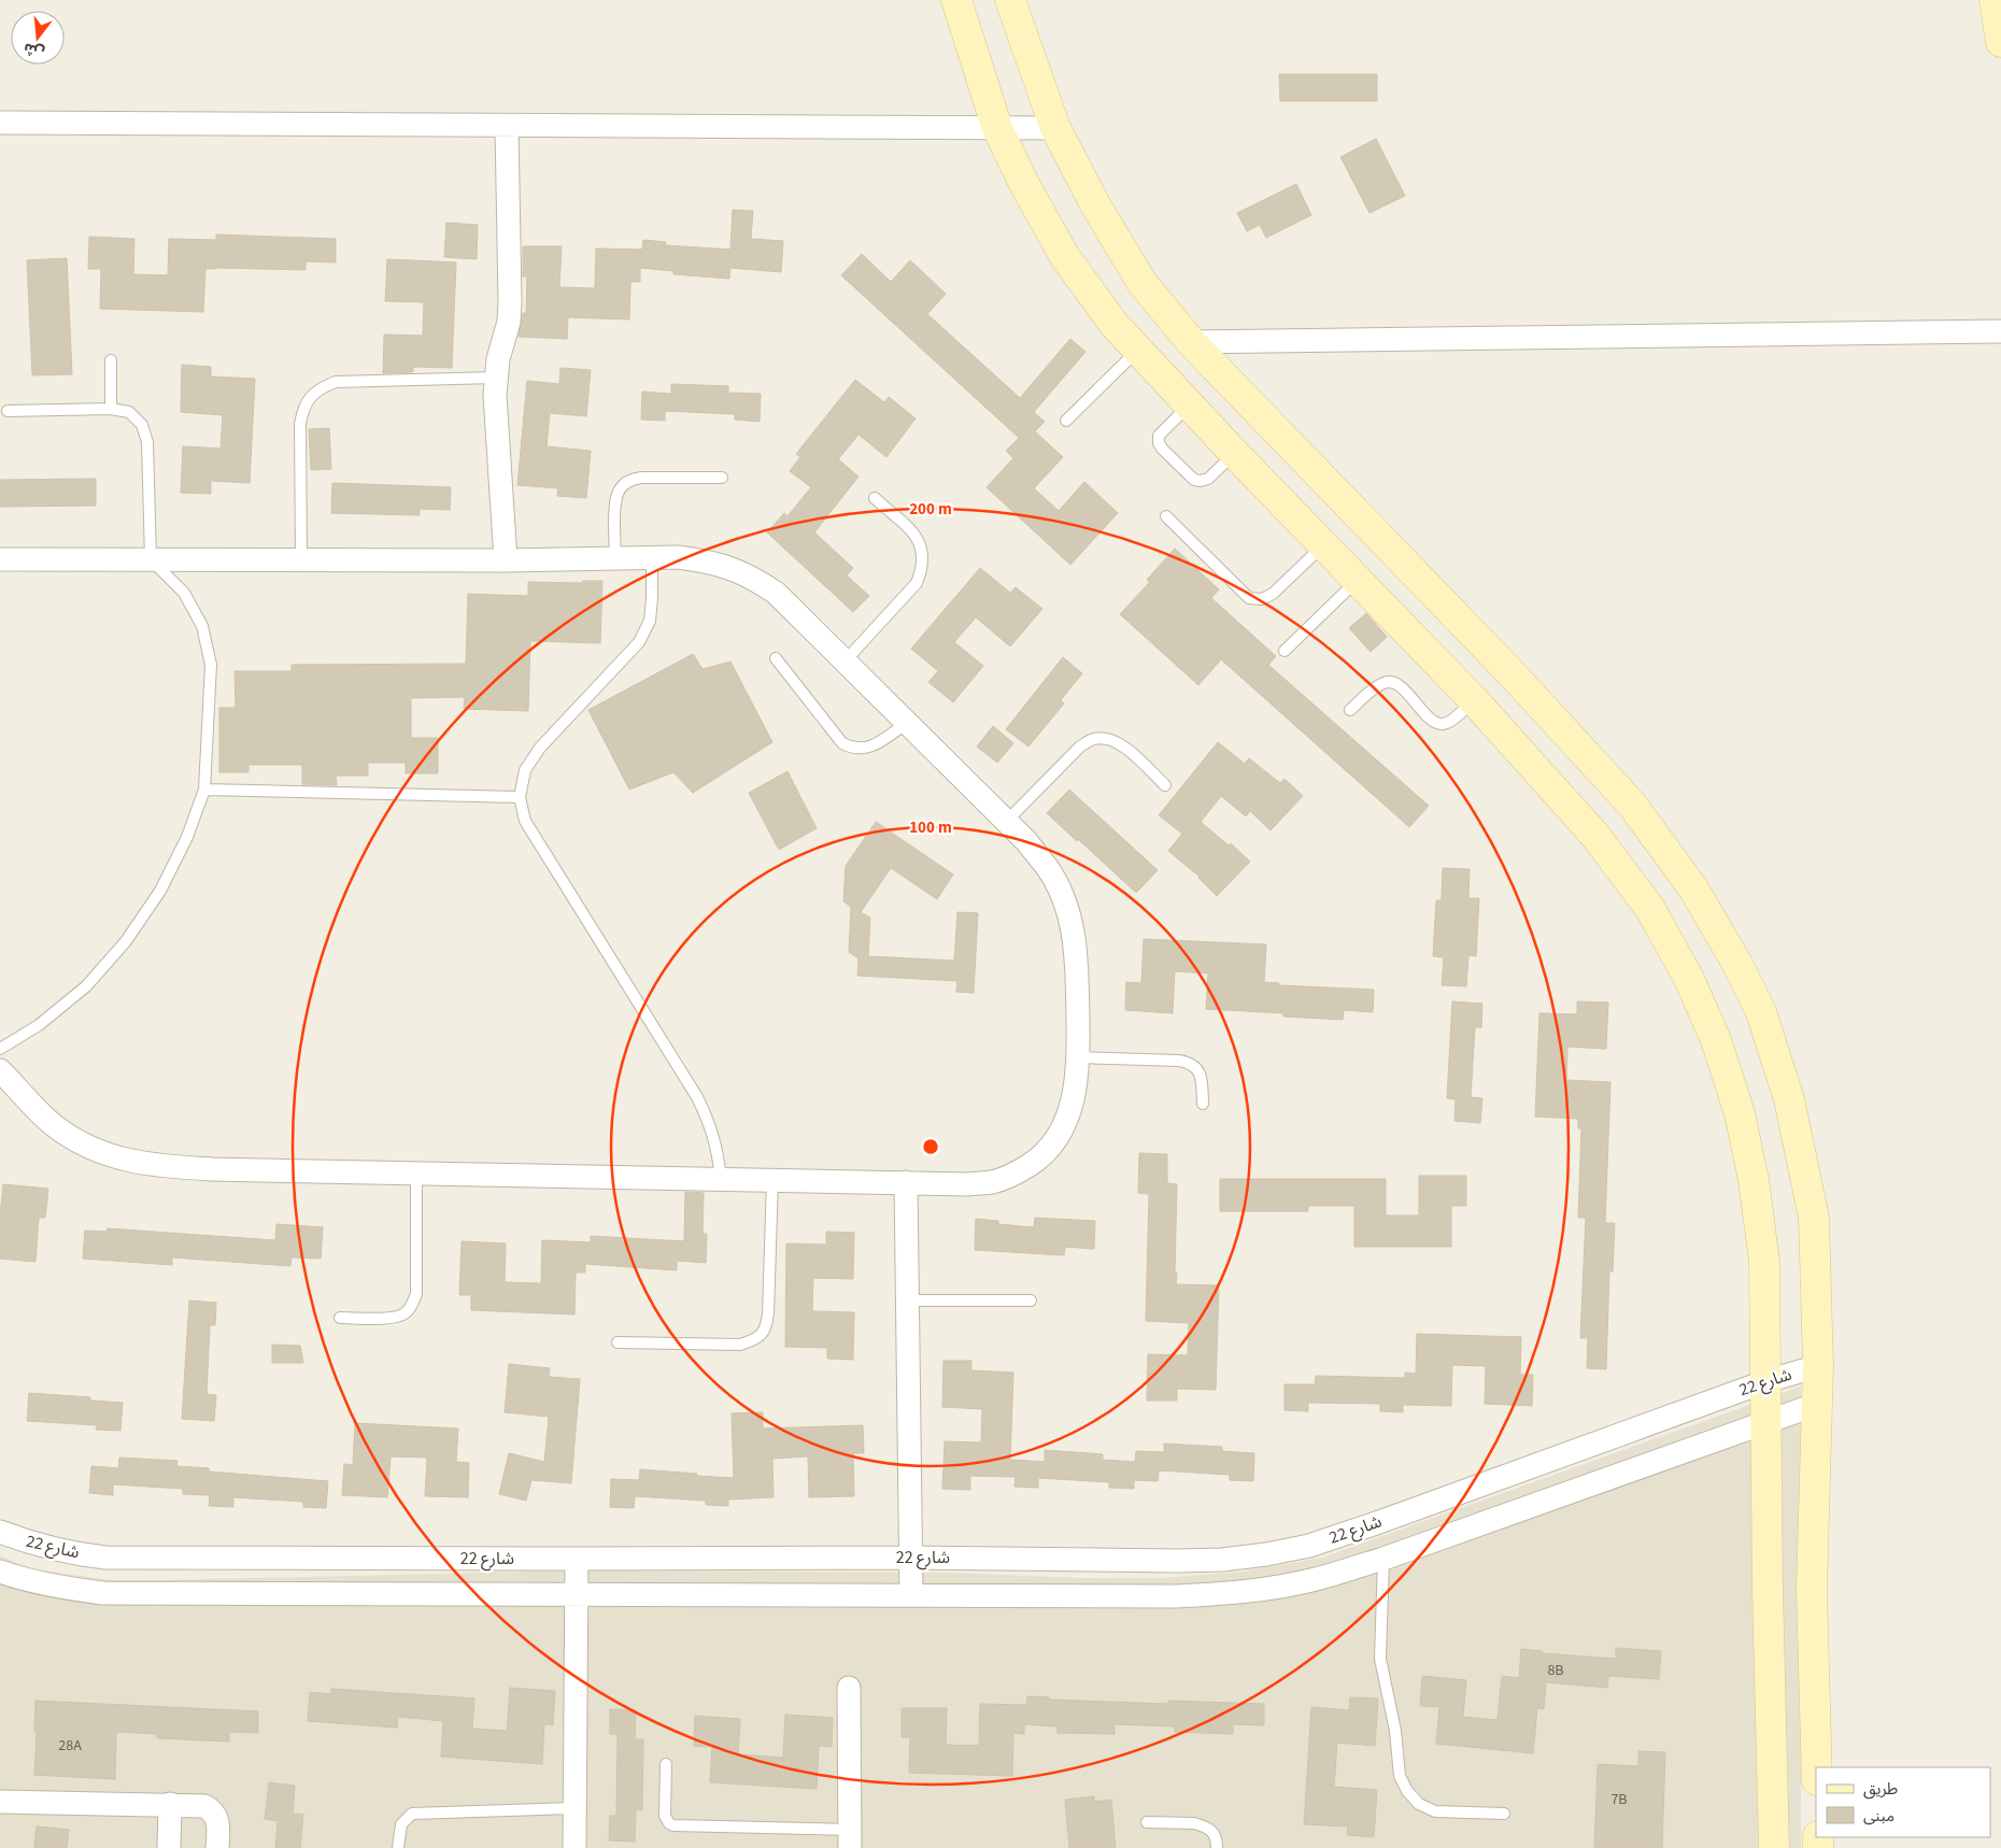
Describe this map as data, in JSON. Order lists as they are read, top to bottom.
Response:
{
  "streets": {
    "street": ["شارع 22"]
  },
  "house_numbers": ["8B", "28A", "7B"],
  "legend": ["طريق", "مبنى"],
  "north": "bottom",
  "rings": ["200 m", "100 m"]
}
